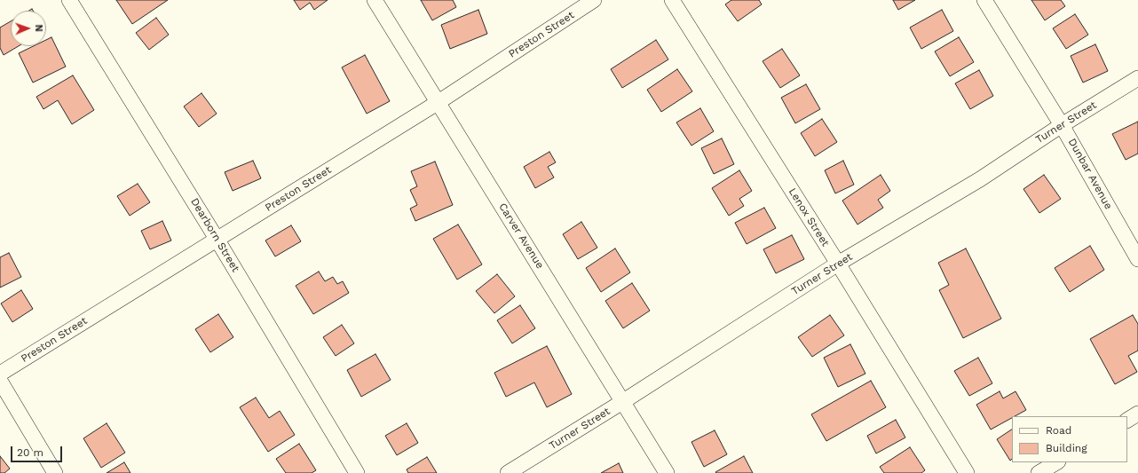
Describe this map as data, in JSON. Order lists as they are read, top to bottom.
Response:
{
  "streets": {
    "street": [
      "Preston Street",
      "Turner Street",
      "Dunbar Avenue",
      "Lenox Street",
      "Dearborn Street",
      "Carver Avenue"
    ]
  },
  "crossings": [
    ["Preston Street", "Dearborn Street"],
    ["Preston Street", "Carver Avenue"],
    ["Turner Street", "Dunbar Avenue"],
    ["Turner Street", "Lenox Street"],
    ["Turner Street", "Carver Avenue"]
  ],
  "legend": ["Road", "Building"],
  "scale_bar": "20 m",
  "north": "right"
}
